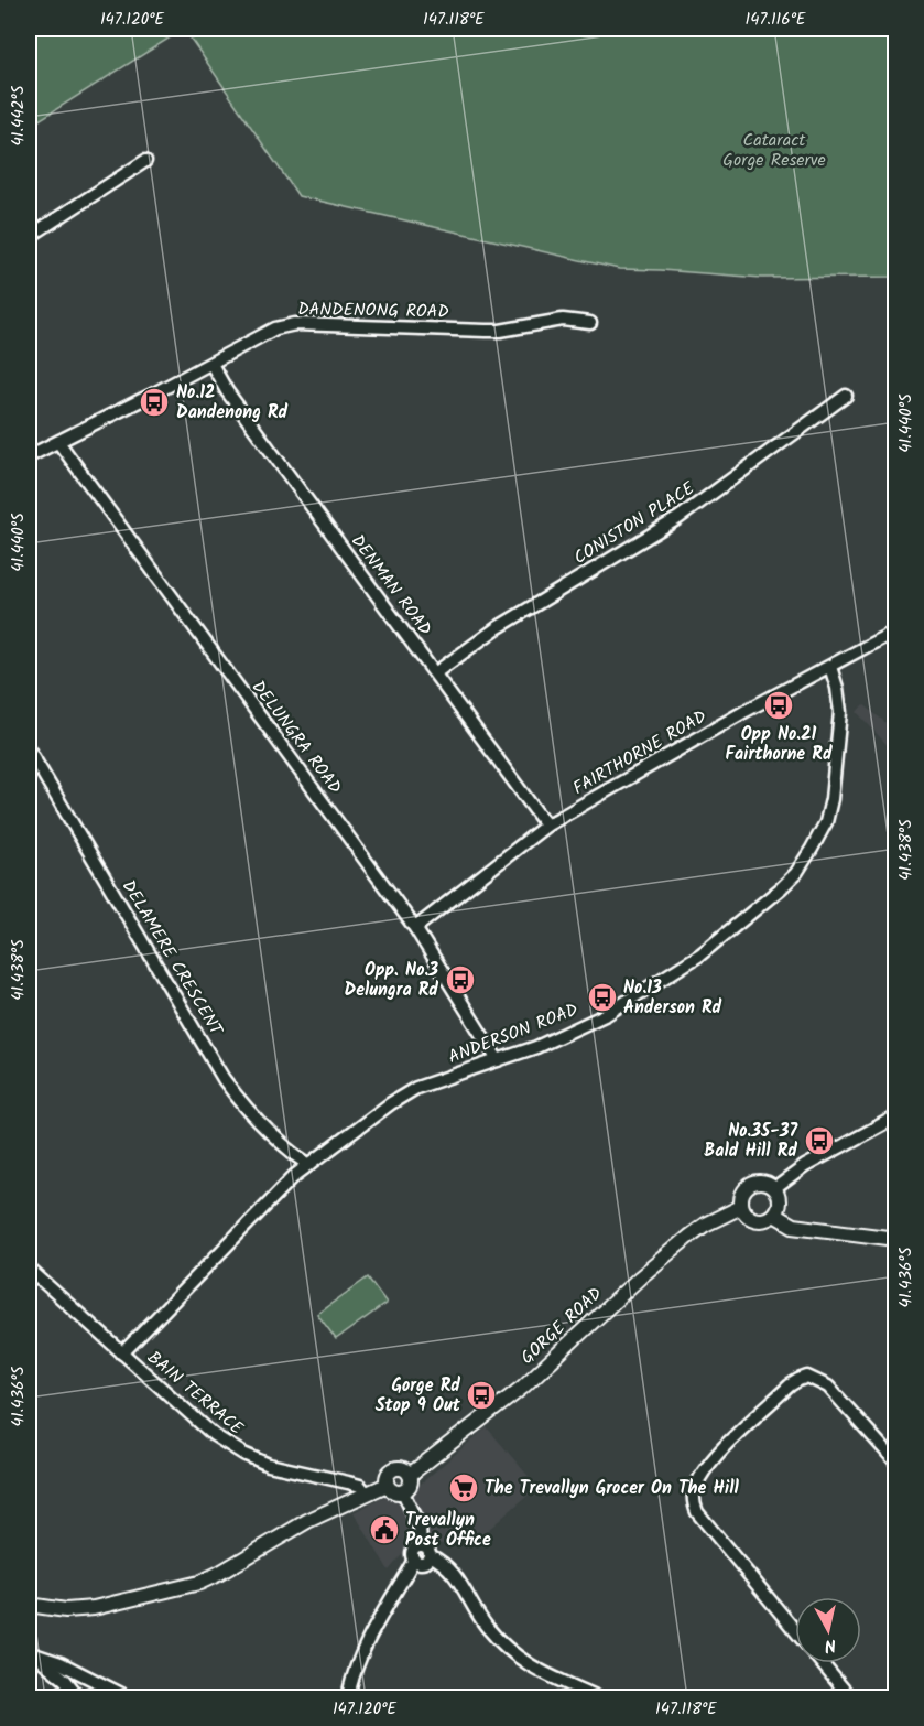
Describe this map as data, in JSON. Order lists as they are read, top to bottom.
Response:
{
  "streets": {
    "street": [
      "DANDENONG ROAD",
      "CONISTON PLACE",
      "DENMAN ROAD",
      "DELUNGRA ROAD",
      "FAIRTHORNE ROAD",
      "DELAMERE CRESCENT",
      "ANDERSON ROAD",
      "GORGE ROAD",
      "BAIN TERRACE"
    ]
  },
  "crossings": [
    ["DANDENONG ROAD", "DENMAN ROAD"],
    ["DANDENONG ROAD", "DELUNGRA ROAD"],
    ["CONISTON PLACE", "DENMAN ROAD"],
    ["DENMAN ROAD", "FAIRTHORNE ROAD"],
    ["DELUNGRA ROAD", "FAIRTHORNE ROAD"],
    ["DELUNGRA ROAD", "ANDERSON ROAD"],
    ["FAIRTHORNE ROAD", "ANDERSON ROAD"],
    ["DELAMERE CRESCENT", "ANDERSON ROAD"],
    ["ANDERSON ROAD", "BAIN TERRACE"]
  ],
  "parks": ["Cataract Gorge Reserve"],
  "places": {
    "bus stop": [
      "No.12 Dandenong Rd",
      "Opp No.21 Fairthorne Rd",
      "Opp. No.3 Delungra Rd",
      "No.13 Anderson Rd",
      "No.35-37 Bald Hill Rd",
      "Gorge Rd Stop 9 Out"
    ],
    "supermarket": ["The Trevallyn Grocer On The Hill"],
    "public building": ["Trevallyn Post Office"]
  },
  "north": "bottom",
  "coordinates": [
    "147.120°E",
    "147.118°E",
    "147.116°E",
    "41.442°S",
    "41.440°S",
    "41.438°S",
    "41.436°S"
  ]
}
